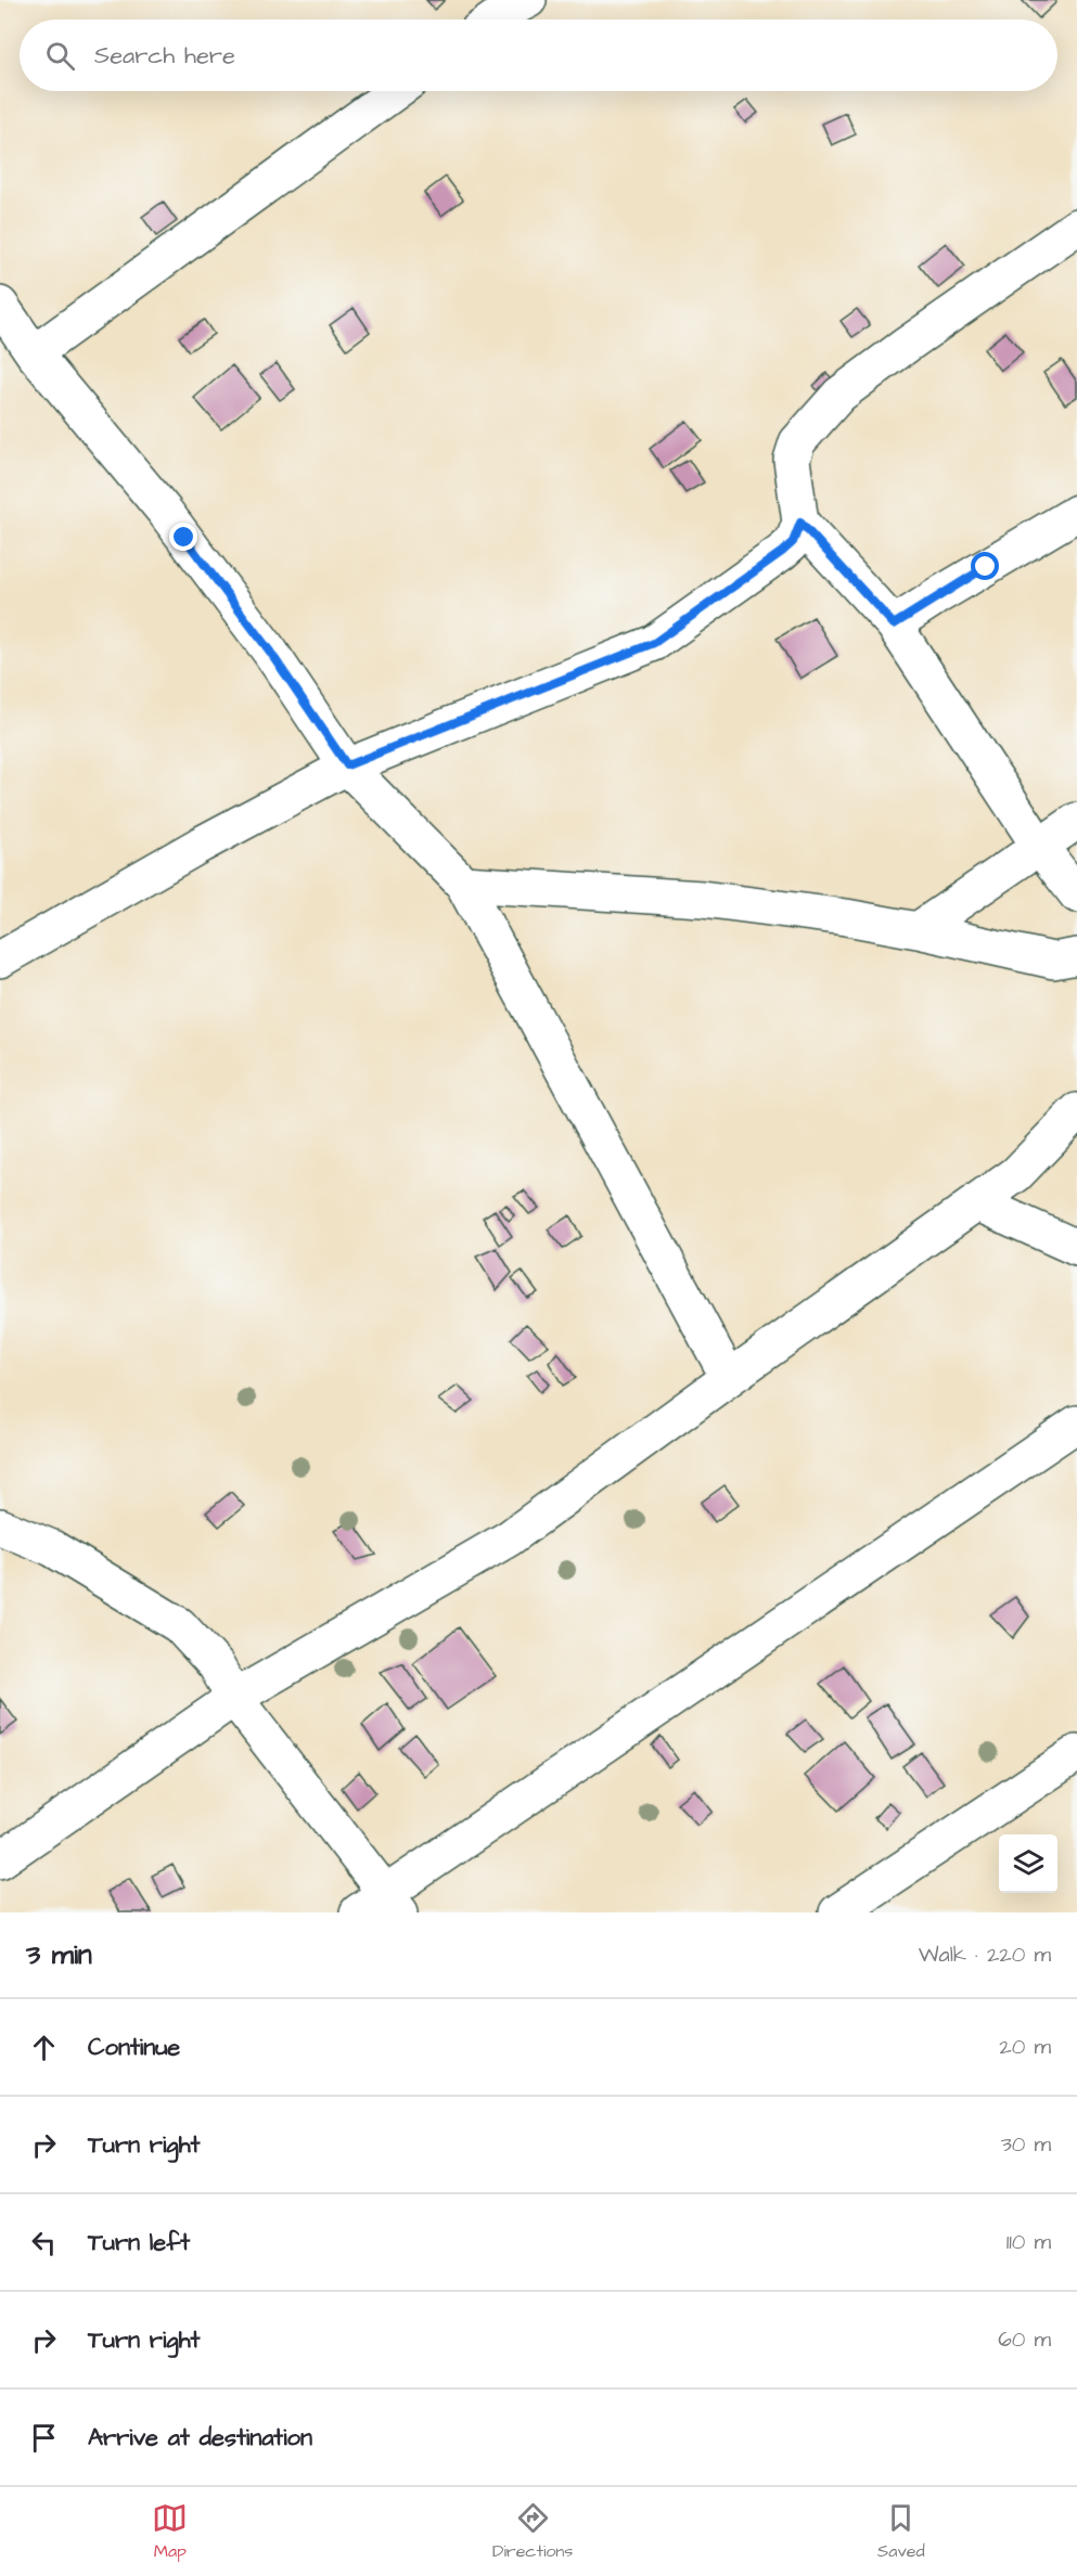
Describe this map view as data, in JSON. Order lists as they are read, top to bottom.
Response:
{
  "page": {
    "search": "Search here",
    "heading": ["3 min", "Walk · 220 m"],
    "list": [
      ["Continue", "20 m"],
      ["Turn right", "30 m"],
      ["Turn left", "110 m"],
      ["Turn right", "60 m"],
      "Arrive at destination"
    ],
    "nav": ["Map", "Directions", "Saved"]
  }
}
